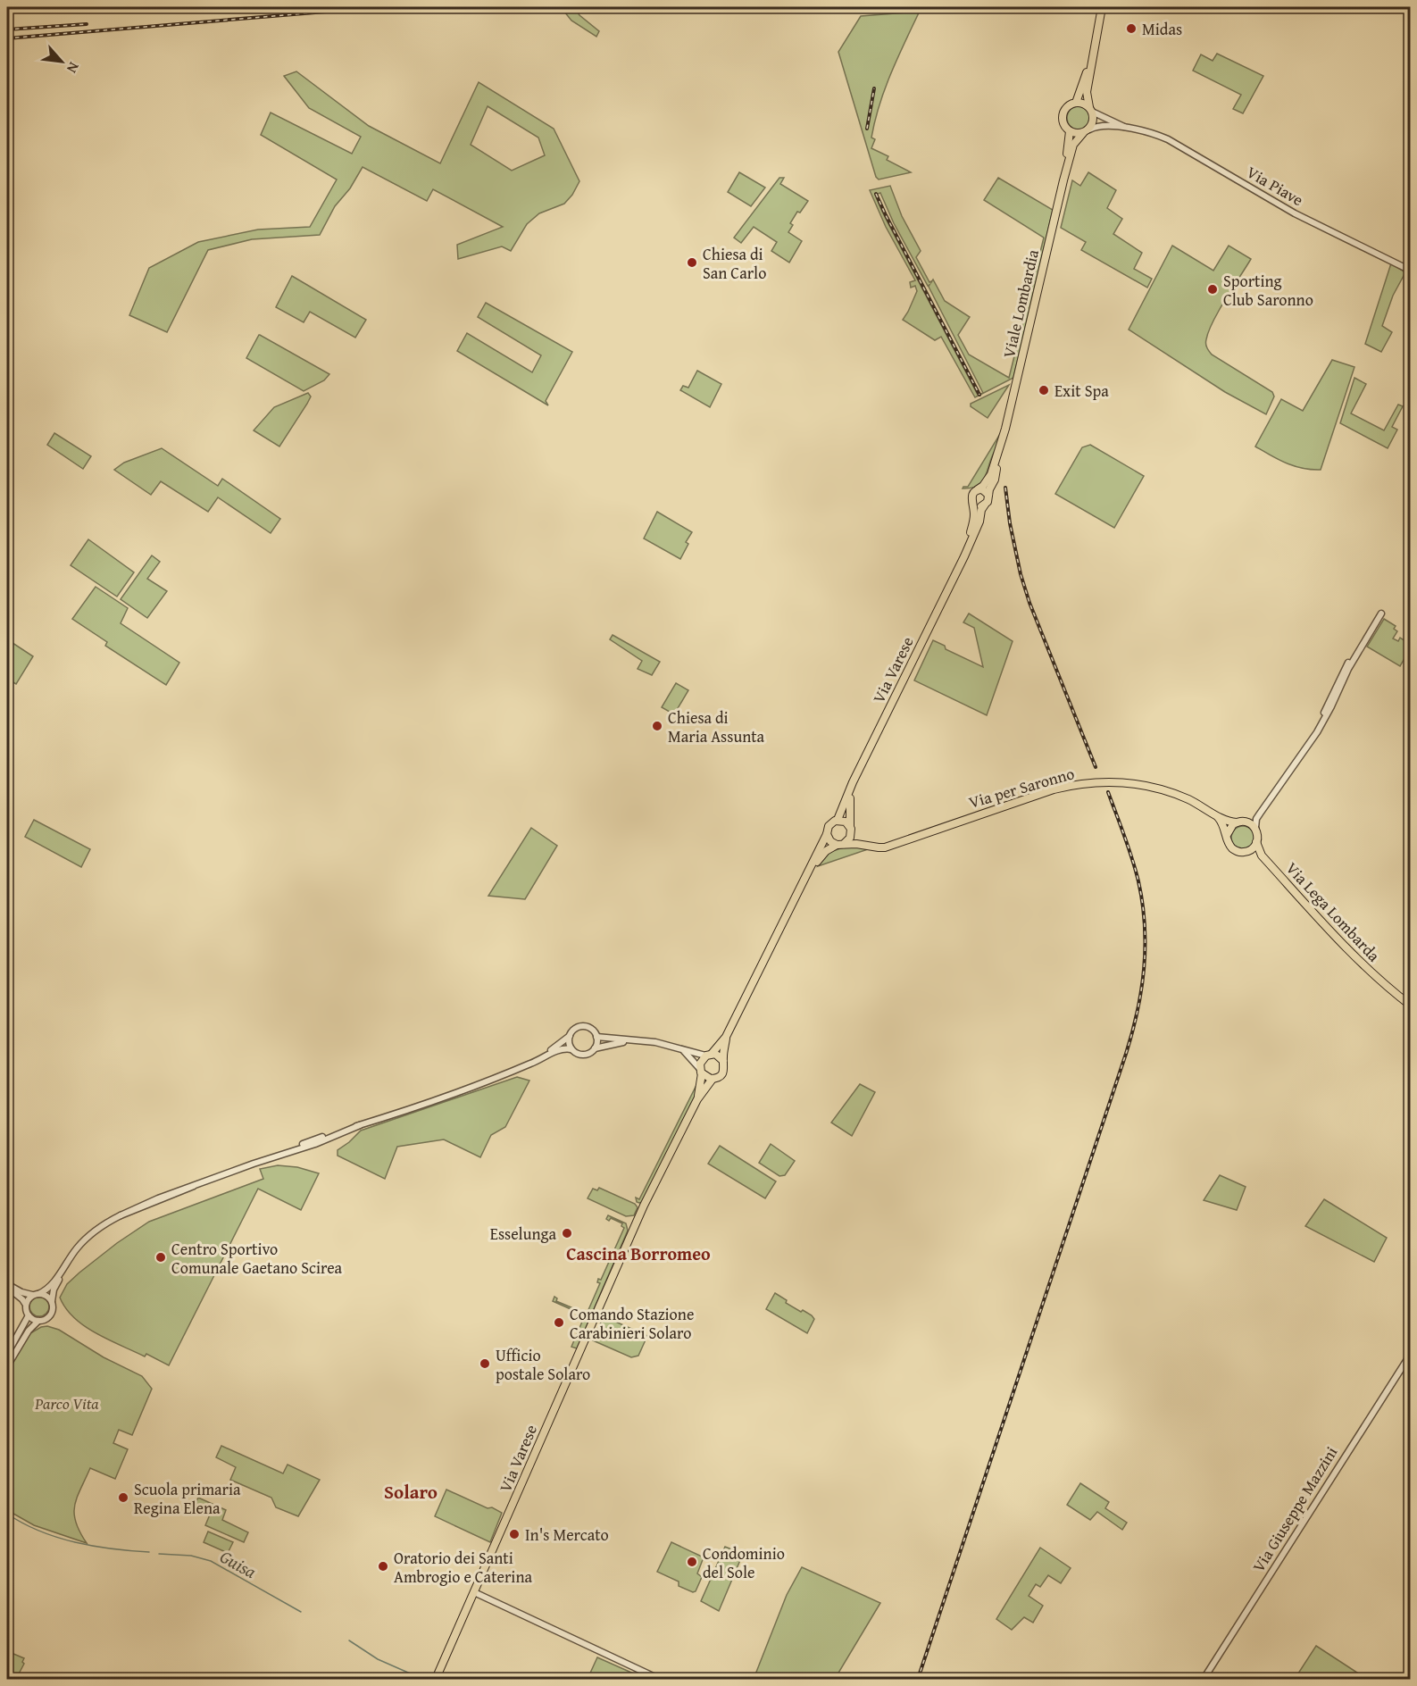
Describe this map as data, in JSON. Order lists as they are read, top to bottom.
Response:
{
  "streets": {
    "main road": [
      "Viale Lombardia",
      "Via Varese",
      "Via per Saronno",
      "Via Lega Lombarda"
    ],
    "street": ["Via Piave", "Via Giuseppe Mazzini"]
  },
  "crossings": [
    ["Via Piave", "Viale Lombardia"],
    ["Viale Lombardia", "Via Varese"],
    ["Via Varese", "Via per Saronno"],
    ["Via per Saronno", "Via Lega Lombarda"]
  ],
  "districts": ["Cascina Borromeo", "Solaro"],
  "water": ["Guisa"],
  "parks": ["Parco Vita"],
  "places": [
    "Midas",
    "Chiesa di San Carlo",
    "Sporting Club Saronno",
    "Exit Spa",
    "Chiesa di Maria Assunta",
    "Esselunga",
    "Centro Sportivo Comunale Gaetano Scirea",
    "Comando Stazione Carabinieri Solaro",
    "Ufficio postale Solaro",
    "Scuola primaria Regina Elena",
    "In's Mercato",
    "Condominio del Sole",
    "Oratorio dei Santi Ambrogio e Caterina"
  ],
  "north": "bottom right"
}
